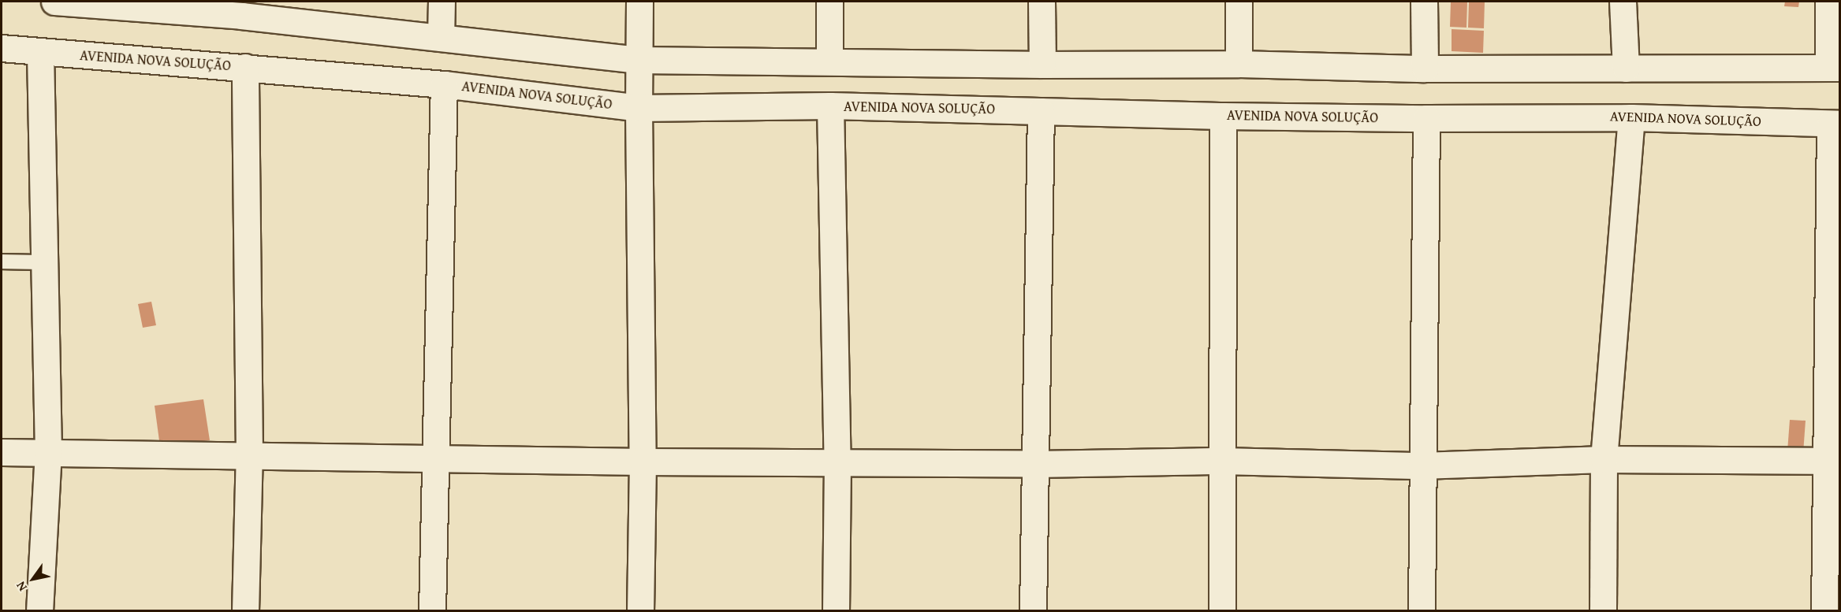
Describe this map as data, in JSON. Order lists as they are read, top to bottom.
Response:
{
  "streets": {
    "street": ["AVENIDA NOVA SOLUÇÃO"]
  },
  "north": "bottom left"
}
